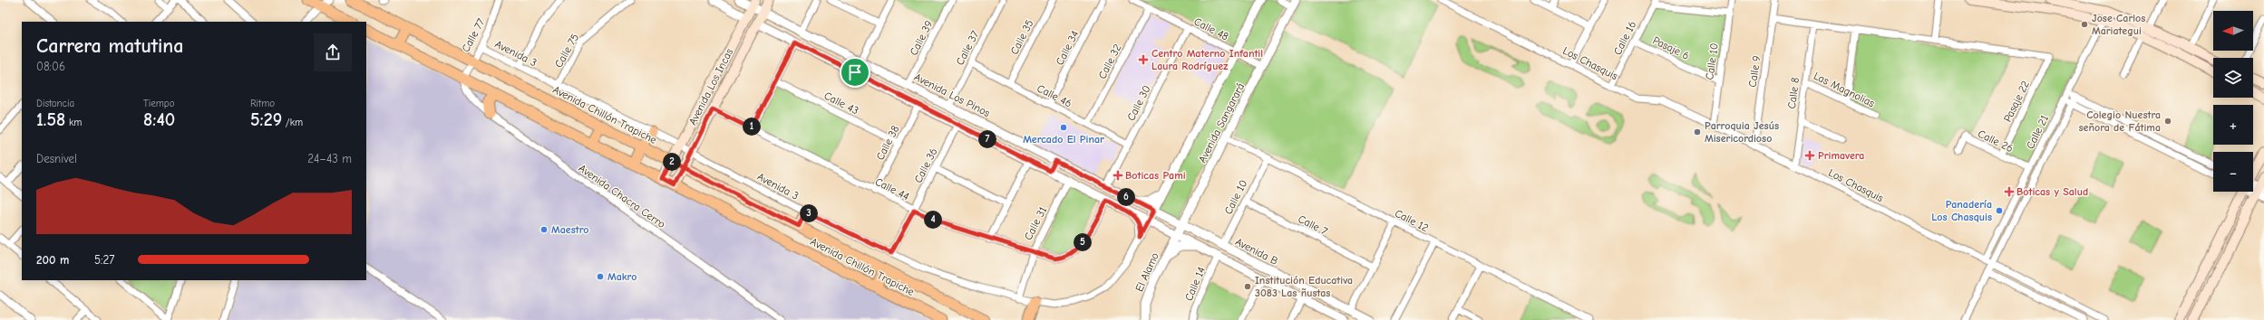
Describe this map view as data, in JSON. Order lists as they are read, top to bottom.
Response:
{
  "streets": {
    "main road": ["Avenida Los Incas", "Avenida Chillón Trapiche"],
    "street": [
      "Calle 48",
      "Calle 77",
      "Calle 35",
      "Calle 39",
      "Calle 16",
      "Calle 37",
      "Calle 34",
      "Pasaje 6",
      "Calle 75",
      "Avenida 3",
      "Calle 32",
      "Calle 10",
      "Los Chasquis",
      "Calle 9",
      "Las Magnolias",
      "Calle 8",
      "Avenida Los Pinos",
      "Calle 46",
      "Pasaje 22",
      "Calle 43",
      "Calle 30",
      "Avenida Sangarará",
      "Calle 21",
      "Calle 26",
      "Calle 38",
      "Calle 36",
      "Calle 44",
      "Avenida Chacra Cerro",
      "Calle 12",
      "Calle 31",
      "Calle 7",
      "Avenida B",
      "El Alamo",
      "Calle 14"
    ]
  },
  "crossings": [
    ["Calle 48", "Calle 32"],
    ["Calle 48", "Calle 30"],
    ["Calle 48", "Avenida Sangarará"],
    ["Calle 77", "Avenida 3"],
    ["Calle 77", "Avenida Chillón Trapiche"],
    ["Calle 77", "Avenida Chacra Cerro"],
    ["Calle 35", "Calle 46"],
    ["Calle 39", "Avenida Los Pinos"],
    ["Calle 16", "Pasaje 6"],
    ["Calle 16", "Los Chasquis"],
    ["Calle 37", "Avenida Los Pinos"],
    ["Calle 37", "Calle 46"],
    ["Calle 34", "Calle 46"],
    ["Pasaje 6", "Calle 10"],
    ["Calle 75", "Avenida 3"],
    ["Avenida 3", "Avenida Los Incas"],
    ["Avenida 3", "Avenida Sangarará"],
    ["Avenida 3", "Calle 36"],
    ["Avenida 3", "Calle 31"],
    ["Avenida 3", "Avenida B"],
    ["Calle 32", "Calle 46"],
    ["Calle 10", "Los Chasquis"],
    ["Calle 10", "Calle 12"],
    ["Calle 10", "Calle 7"],
    ["Calle 10", "Avenida B"],
    ["Los Chasquis", "Calle 9"],
    ["Los Chasquis", "Calle 8"],
    ["Los Chasquis", "Calle 21"],
    ["Avenida Los Incas", "Avenida Los Pinos"],
    ["Avenida Los Incas", "Avenida Chillón Trapiche"],
    ["Avenida Los Incas", "Calle 44"],
    ["Las Magnolias", "Calle 8"],
    ["Avenida Los Pinos", "Calle 30"],
    ["Avenida Los Pinos", "Avenida Sangarará"],
    ["Avenida Los Pinos", "Avenida B"],
    ["Calle 46", "Calle 30"],
    ["Pasaje 22", "Calle 26"],
    ["Calle 43", "Calle 38"],
    ["Avenida Chillón Trapiche", "Avenida Chacra Cerro"],
    ["Avenida Sangarará", "Calle 12"],
    ["Avenida Sangarará", "Avenida B"],
    ["Avenida Sangarará", "El Alamo"],
    ["Calle 21", "Calle 26"],
    ["Calle 38", "Calle 44"],
    ["Calle 36", "Calle 44"],
    ["Calle 44", "Calle 31"],
    ["Avenida B", "El Alamo"],
    ["Avenida B", "Calle 14"]
  ],
  "places": {
    "other": [
      "Jose Carlos Mariategui",
      "Colegio Nuestra señora de Fátima",
      "Mercado El Pinar",
      "Parroquia Jesús Misericordioso",
      "Panadería Los Chasquis",
      "Maestro",
      "Makro",
      "Institución Educativa 3083 Las ñustas"
    ],
    "health": [
      "Centro Materno Infantil Laura Rodríguez",
      "Primavera",
      "Boticas Pami",
      "Boticas y Salud"
    ]
  },
  "north": "left",
  "page": {
    "map_buttons": ["+", "−"],
    "heading": ["Carrera matutina", "08:06"],
    "stats": [
      ["Distancia", "1.58 km"],
      ["Tiempo", "8:40"],
      ["Ritmo", "5:29 /km"]
    ],
    "pins": [
      "1",
      "7",
      "2",
      "6",
      "3",
      "4",
      "5"
    ],
    "chart": ["Desnivel", "24–43 m"],
    "list": [
      {
        "name": "200 m",
        "note": "5:27"
      }
    ]
  }
}
